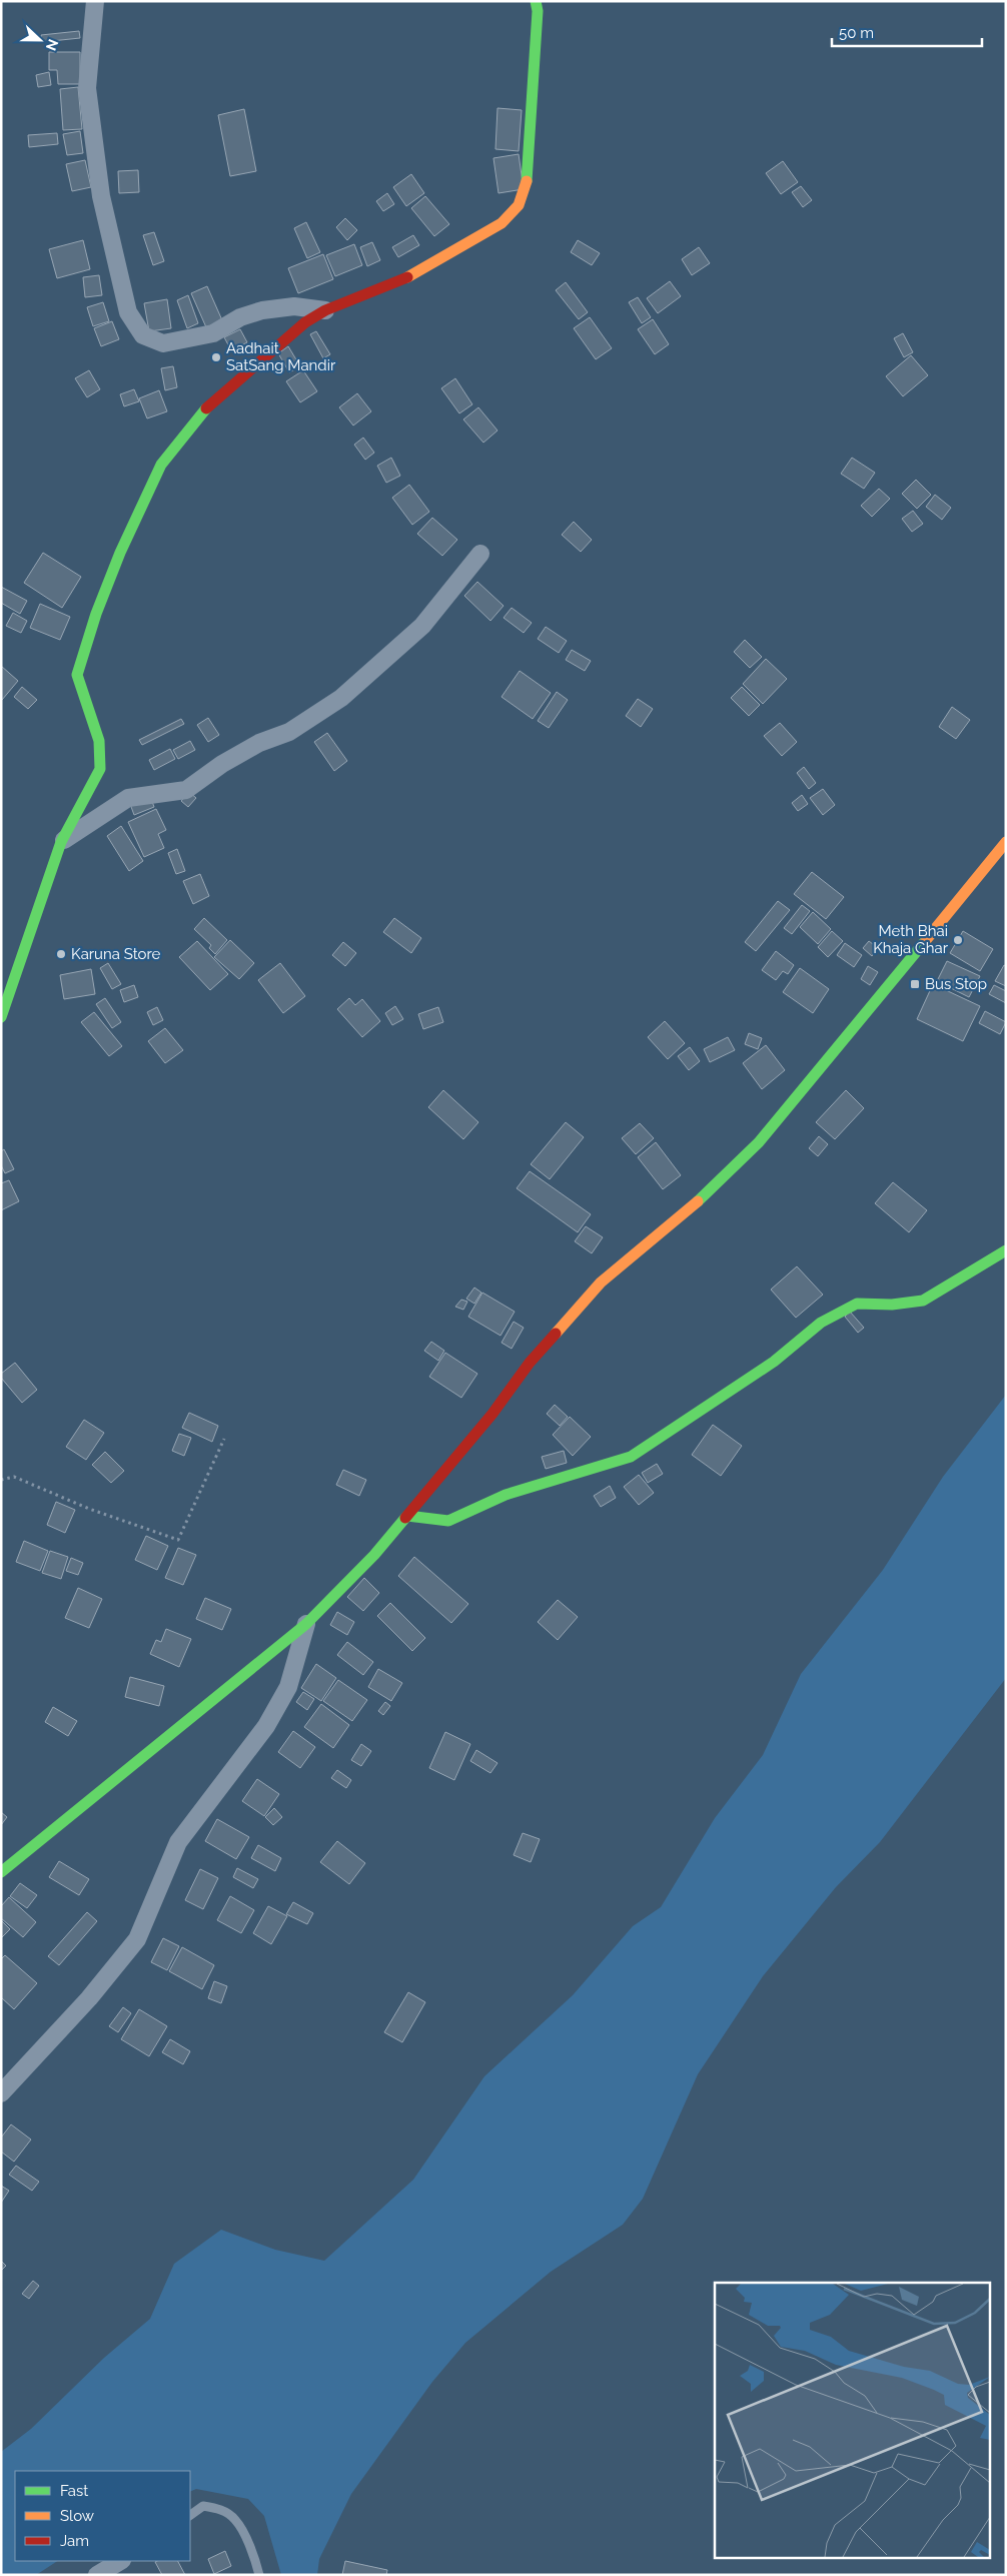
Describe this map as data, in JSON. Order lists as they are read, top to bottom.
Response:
{
  "places": {
    "other": ["Aadhait SatSang Mandir", "Meth Bhai Khaja Ghar", "Karuna Store"],
    "transit": ["Bus Stop"]
  },
  "legend": ["Fast", "Slow", "Jam"],
  "scale_bar": "50 m",
  "north": "right"
}
